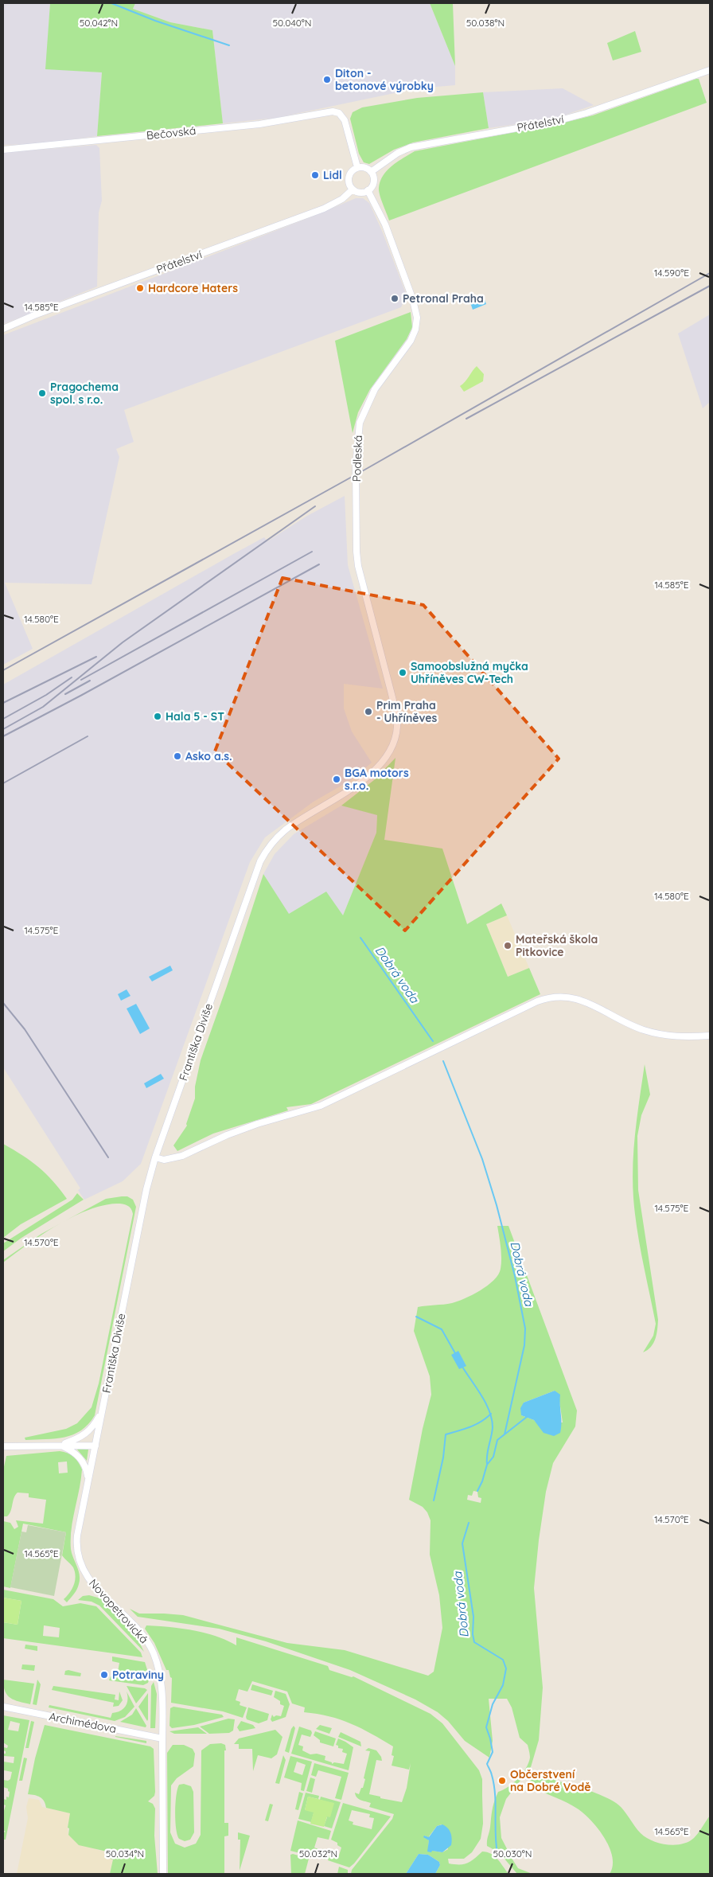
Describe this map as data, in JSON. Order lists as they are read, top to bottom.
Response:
{
  "streets": {
    "main road": [
      "Přátelství",
      "Bečovská",
      "Podleská",
      "Františka Diviše",
      "Novopetrovická",
      "Archimédova"
    ]
  },
  "crossings": [
    ["Přátelství", "Bečovská"],
    ["Přátelství", "Podleská"],
    ["Bečovská", "Podleská"],
    ["Podleská", "Františka Diviše"],
    ["Františka Diviše", "Novopetrovická"],
    ["Novopetrovická", "Archimédova"]
  ],
  "water": ["Dobrá voda"],
  "places": [
    "Diton - betonové výrobky",
    "Lidl",
    "Hardcore Haters",
    "Petronal Praha",
    "Pragochema spol. s r.o.",
    "Samoobslužná myčka Uhříněves CW-Tech",
    "Prim Praha - Uhříněves",
    "Hala 5 - ST",
    "Asko a.s.",
    "BGA motors s.r.o.",
    "Mateřská škola Pitkovice",
    "Potraviny",
    "Občerstvení na Dobré Vodě"
  ],
  "coordinates": [
    "50.042°N",
    "50.040°N",
    "50.038°N",
    "14.590°E",
    "14.585°E",
    "14.580°E",
    "14.575°E",
    "14.570°E",
    "14.565°E",
    "50.034°N",
    "50.032°N",
    "50.030°N"
  ]
}
